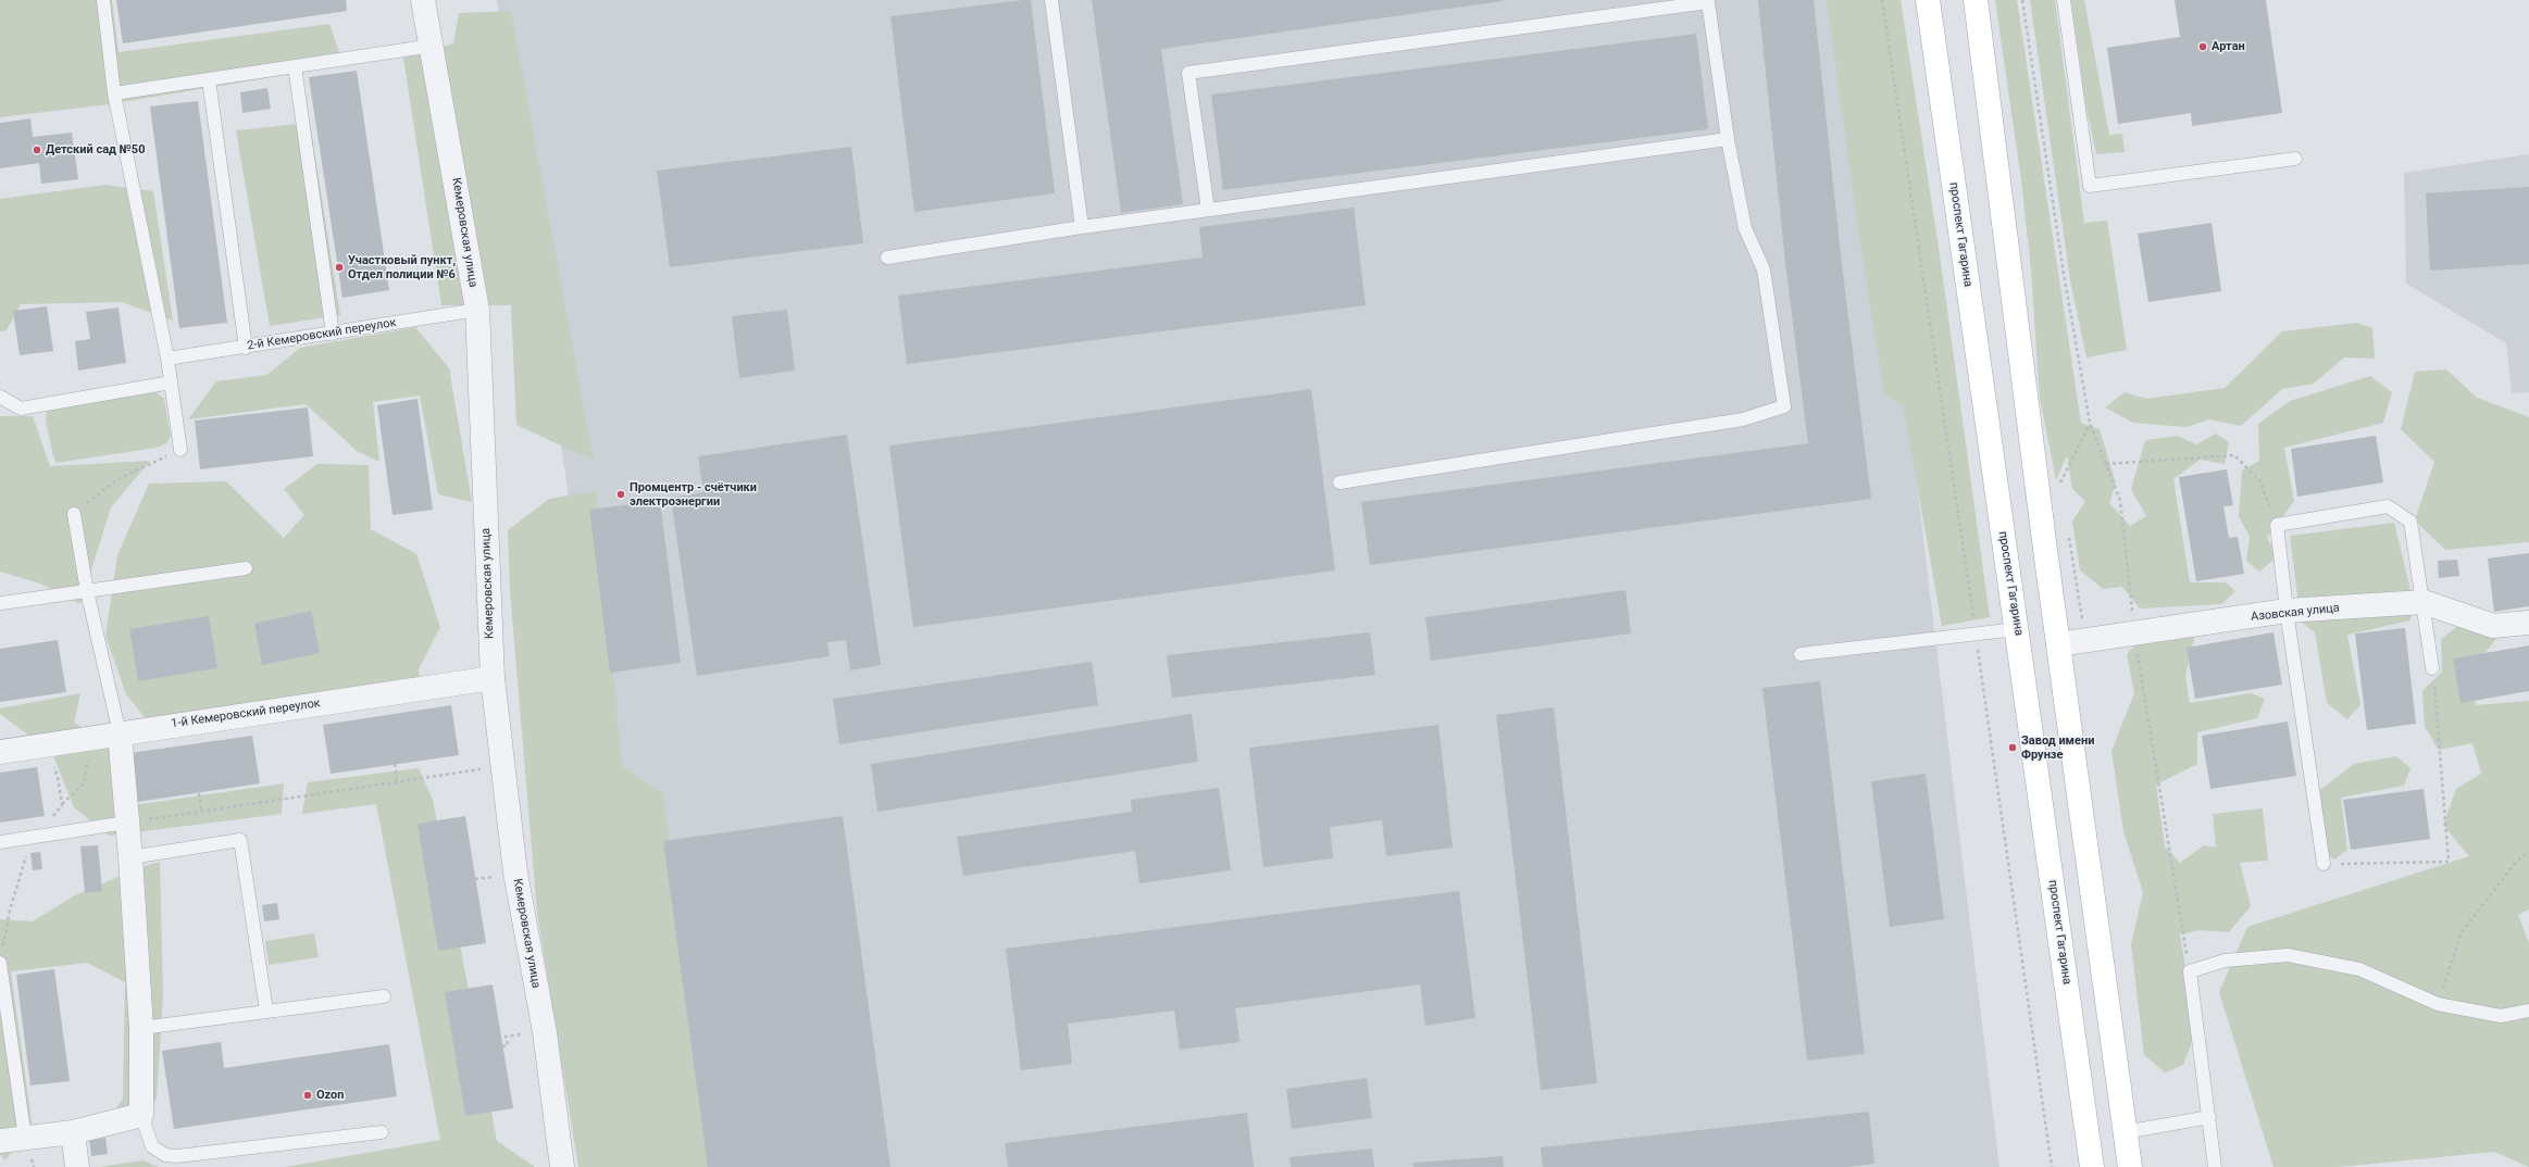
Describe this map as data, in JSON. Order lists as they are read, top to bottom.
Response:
{
  "streets": {
    "main road": ["проспект Гагарина"],
    "street": ["Кемеровская улица", "Азовская улица", "1-й Кемеровский переулок"],
    "lane": ["2-й Кемеровский переулок"]
  },
  "crossings": [
    ["Кемеровская улица", "2-й Кемеровский переулок"],
    ["Кемеровская улица", "1-й Кемеровский переулок"]
  ],
  "places": [
    "Артан",
    "Детский сад №50",
    "Участковый пункт, Отдел полиции №6",
    "Промцентр - счётчики электроэнергии",
    "Завод имени Фрунзе",
    "Ozon"
  ]
}
